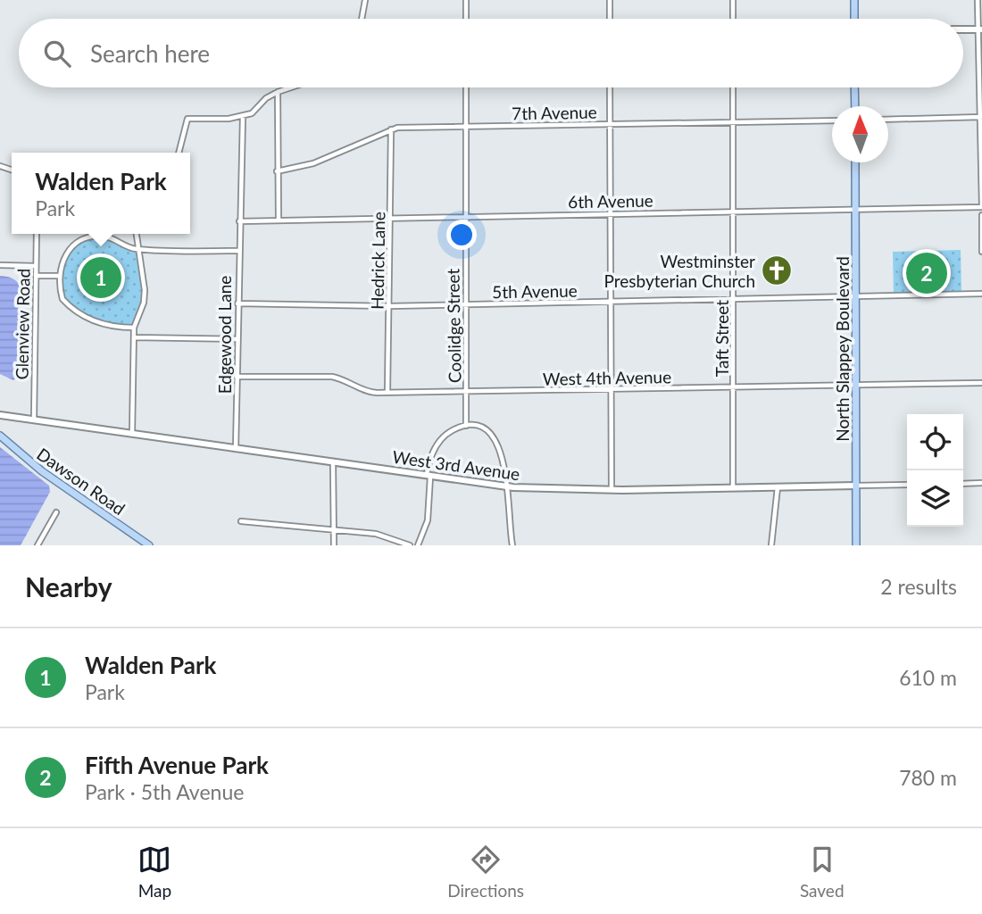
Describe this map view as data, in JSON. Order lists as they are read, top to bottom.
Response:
{
  "streets": {
    "main road": ["North Slappey Boulevard", "Dawson Road"],
    "street": [
      "7th Avenue",
      "6th Avenue",
      "Hedrick Lane",
      "5th Avenue",
      "Glenview Road",
      "Coolidge Street",
      "Edgewood Lane",
      "Taft Street",
      "West 4th Avenue",
      "West 3rd Avenue"
    ]
  },
  "crossings": [
    ["7th Avenue", "Hedrick Lane"],
    ["7th Avenue", "Coolidge Street"],
    ["7th Avenue", "Taft Street"],
    ["6th Avenue", "Hedrick Lane"],
    ["6th Avenue", "Coolidge Street"],
    ["6th Avenue", "Edgewood Lane"],
    ["6th Avenue", "Taft Street"],
    ["6th Avenue", "North Slappey Boulevard"],
    ["Hedrick Lane", "5th Avenue"],
    ["Hedrick Lane", "West 4th Avenue"],
    ["5th Avenue", "Coolidge Street"],
    ["5th Avenue", "Edgewood Lane"],
    ["5th Avenue", "Taft Street"],
    ["5th Avenue", "North Slappey Boulevard"],
    ["Glenview Road", "West 3rd Avenue"],
    ["Coolidge Street", "West 4th Avenue"],
    ["Edgewood Lane", "West 4th Avenue"],
    ["Edgewood Lane", "West 3rd Avenue"],
    ["Taft Street", "West 4th Avenue"],
    ["Taft Street", "West 3rd Avenue"],
    ["North Slappey Boulevard", "West 4th Avenue"],
    ["North Slappey Boulevard", "West 3rd Avenue"]
  ],
  "places": {
    "church": ["Westminster Presbyterian Church"]
  },
  "north": "top",
  "page": {
    "search": "Search here",
    "popup": ["Walden Park", "Park"],
    "pins": ["2", "1"],
    "heading": ["Nearby", "2 results"],
    "list": [
      {
        "mark": "1",
        "name": "Walden Park",
        "note": "Park",
        "value": "610 m"
      },
      {
        "mark": "2",
        "name": "Fifth Avenue Park",
        "note": "Park · 5th Avenue",
        "value": "780 m"
      }
    ],
    "nav": ["Map", "Directions", "Saved"]
  }
}
